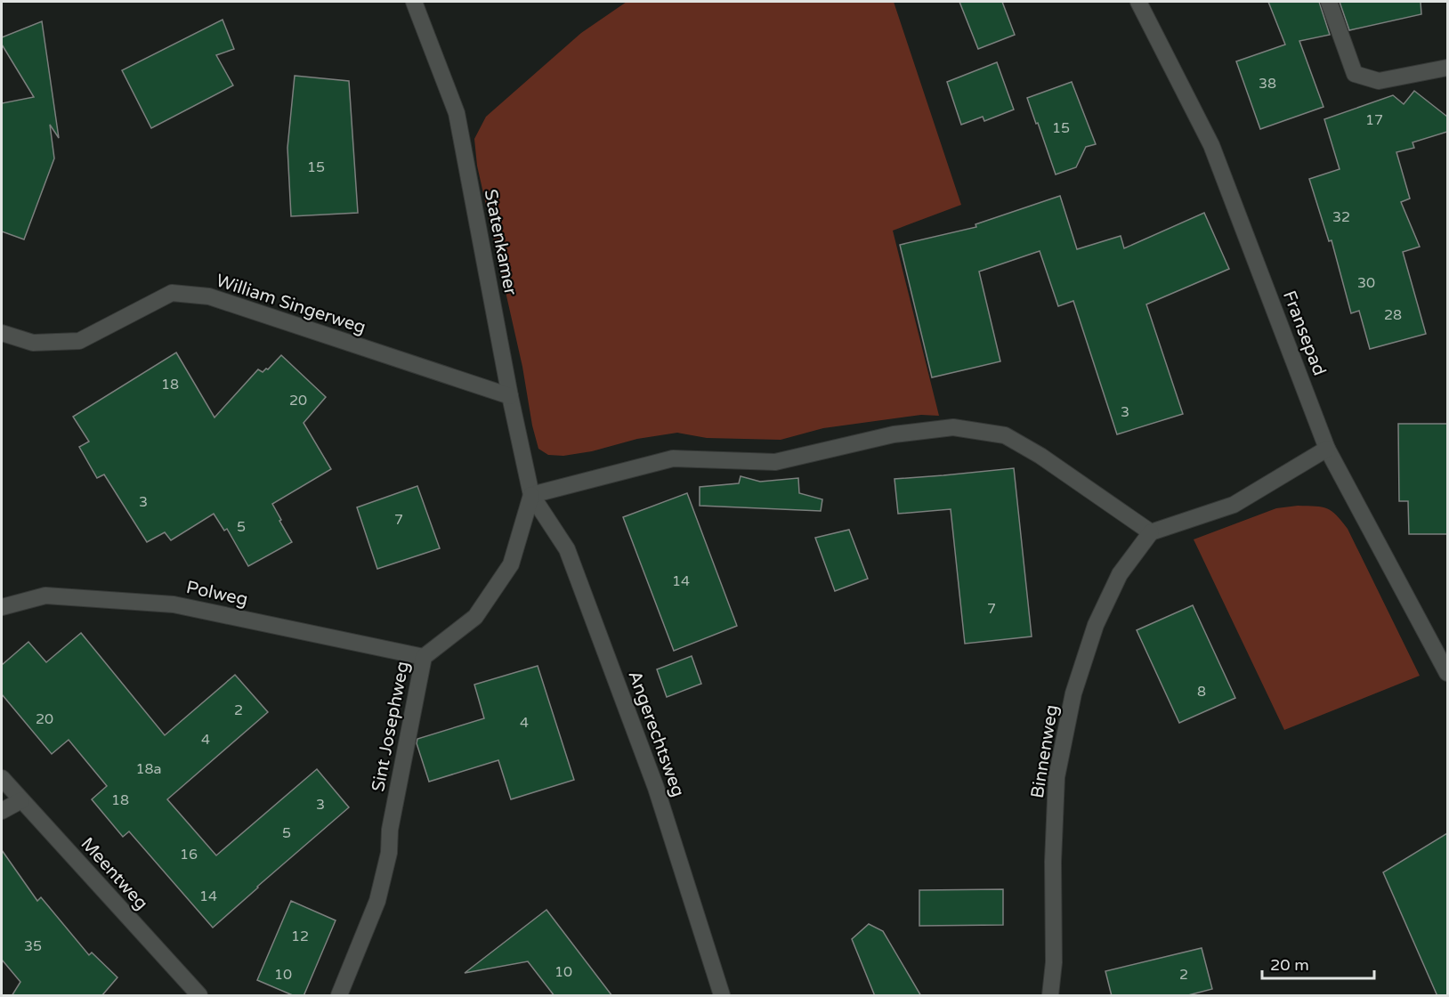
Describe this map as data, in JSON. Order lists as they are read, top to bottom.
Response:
{
  "streets": {
    "street": [
      "Statenkamer",
      "William Singerweg",
      "Fransepad",
      "Polweg",
      "Sint Josephweg",
      "Angerechtsweg",
      "Binnenweg",
      "Meentweg"
    ]
  },
  "crossings": [
    ["Statenkamer", "William Singerweg"],
    ["Statenkamer", "Sint Josephweg"],
    ["Statenkamer", "Angerechtsweg"],
    ["Polweg", "Sint Josephweg"],
    ["Sint Josephweg", "Angerechtsweg"]
  ],
  "house_numbers": [
    "38",
    "17",
    "15",
    "15",
    "32",
    "30",
    "28",
    "18",
    "20",
    "3",
    "3",
    "7",
    "5",
    "14",
    "7",
    "8",
    "2",
    "20",
    "4",
    "4",
    "18a",
    "18",
    "3",
    "5",
    "16",
    "14",
    "12",
    "35",
    "10",
    "10",
    "2"
  ],
  "scale_bar": "20 m"
}
